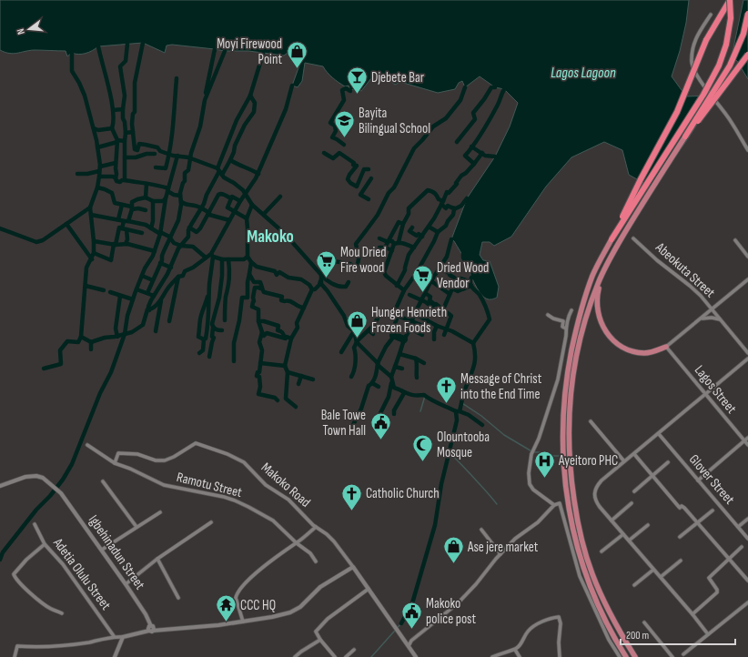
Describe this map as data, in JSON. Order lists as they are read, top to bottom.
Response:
{
  "streets": {
    "street": [
      "Abeokuta Street",
      "Lagos Street",
      "Glover Street",
      "Ramotu Street",
      "Makoko Road",
      "Igbehinadun Street",
      "Adetia Olulu Street"
    ]
  },
  "crossings": [
    ["Ramotu Street", "Makoko Road"]
  ],
  "districts": ["Makoko"],
  "water": ["Lagos Lagoon"],
  "places": {
    "shop": ["Moyi Firewood Point", "Hunger Henrieth Frozen Foods", "Ase jere market"],
    "bar": ["Djebete Bar"],
    "school or university": ["Bayita Bilingual School"],
    "supermarket": ["Mou Dried Fire wood", "Dried Wood Vendor"],
    "church": ["Message of Christ into the End Time", "Catholic Church"],
    "public building": ["Bale Towe Town Hall", "Makoko police post"],
    "mosque": ["Olountooba Mosque"],
    "hospital": ["Ayeitoro PHC"],
    "temple": ["CCC HQ"]
  },
  "scale_bar": "200 m",
  "north": "left"
}
